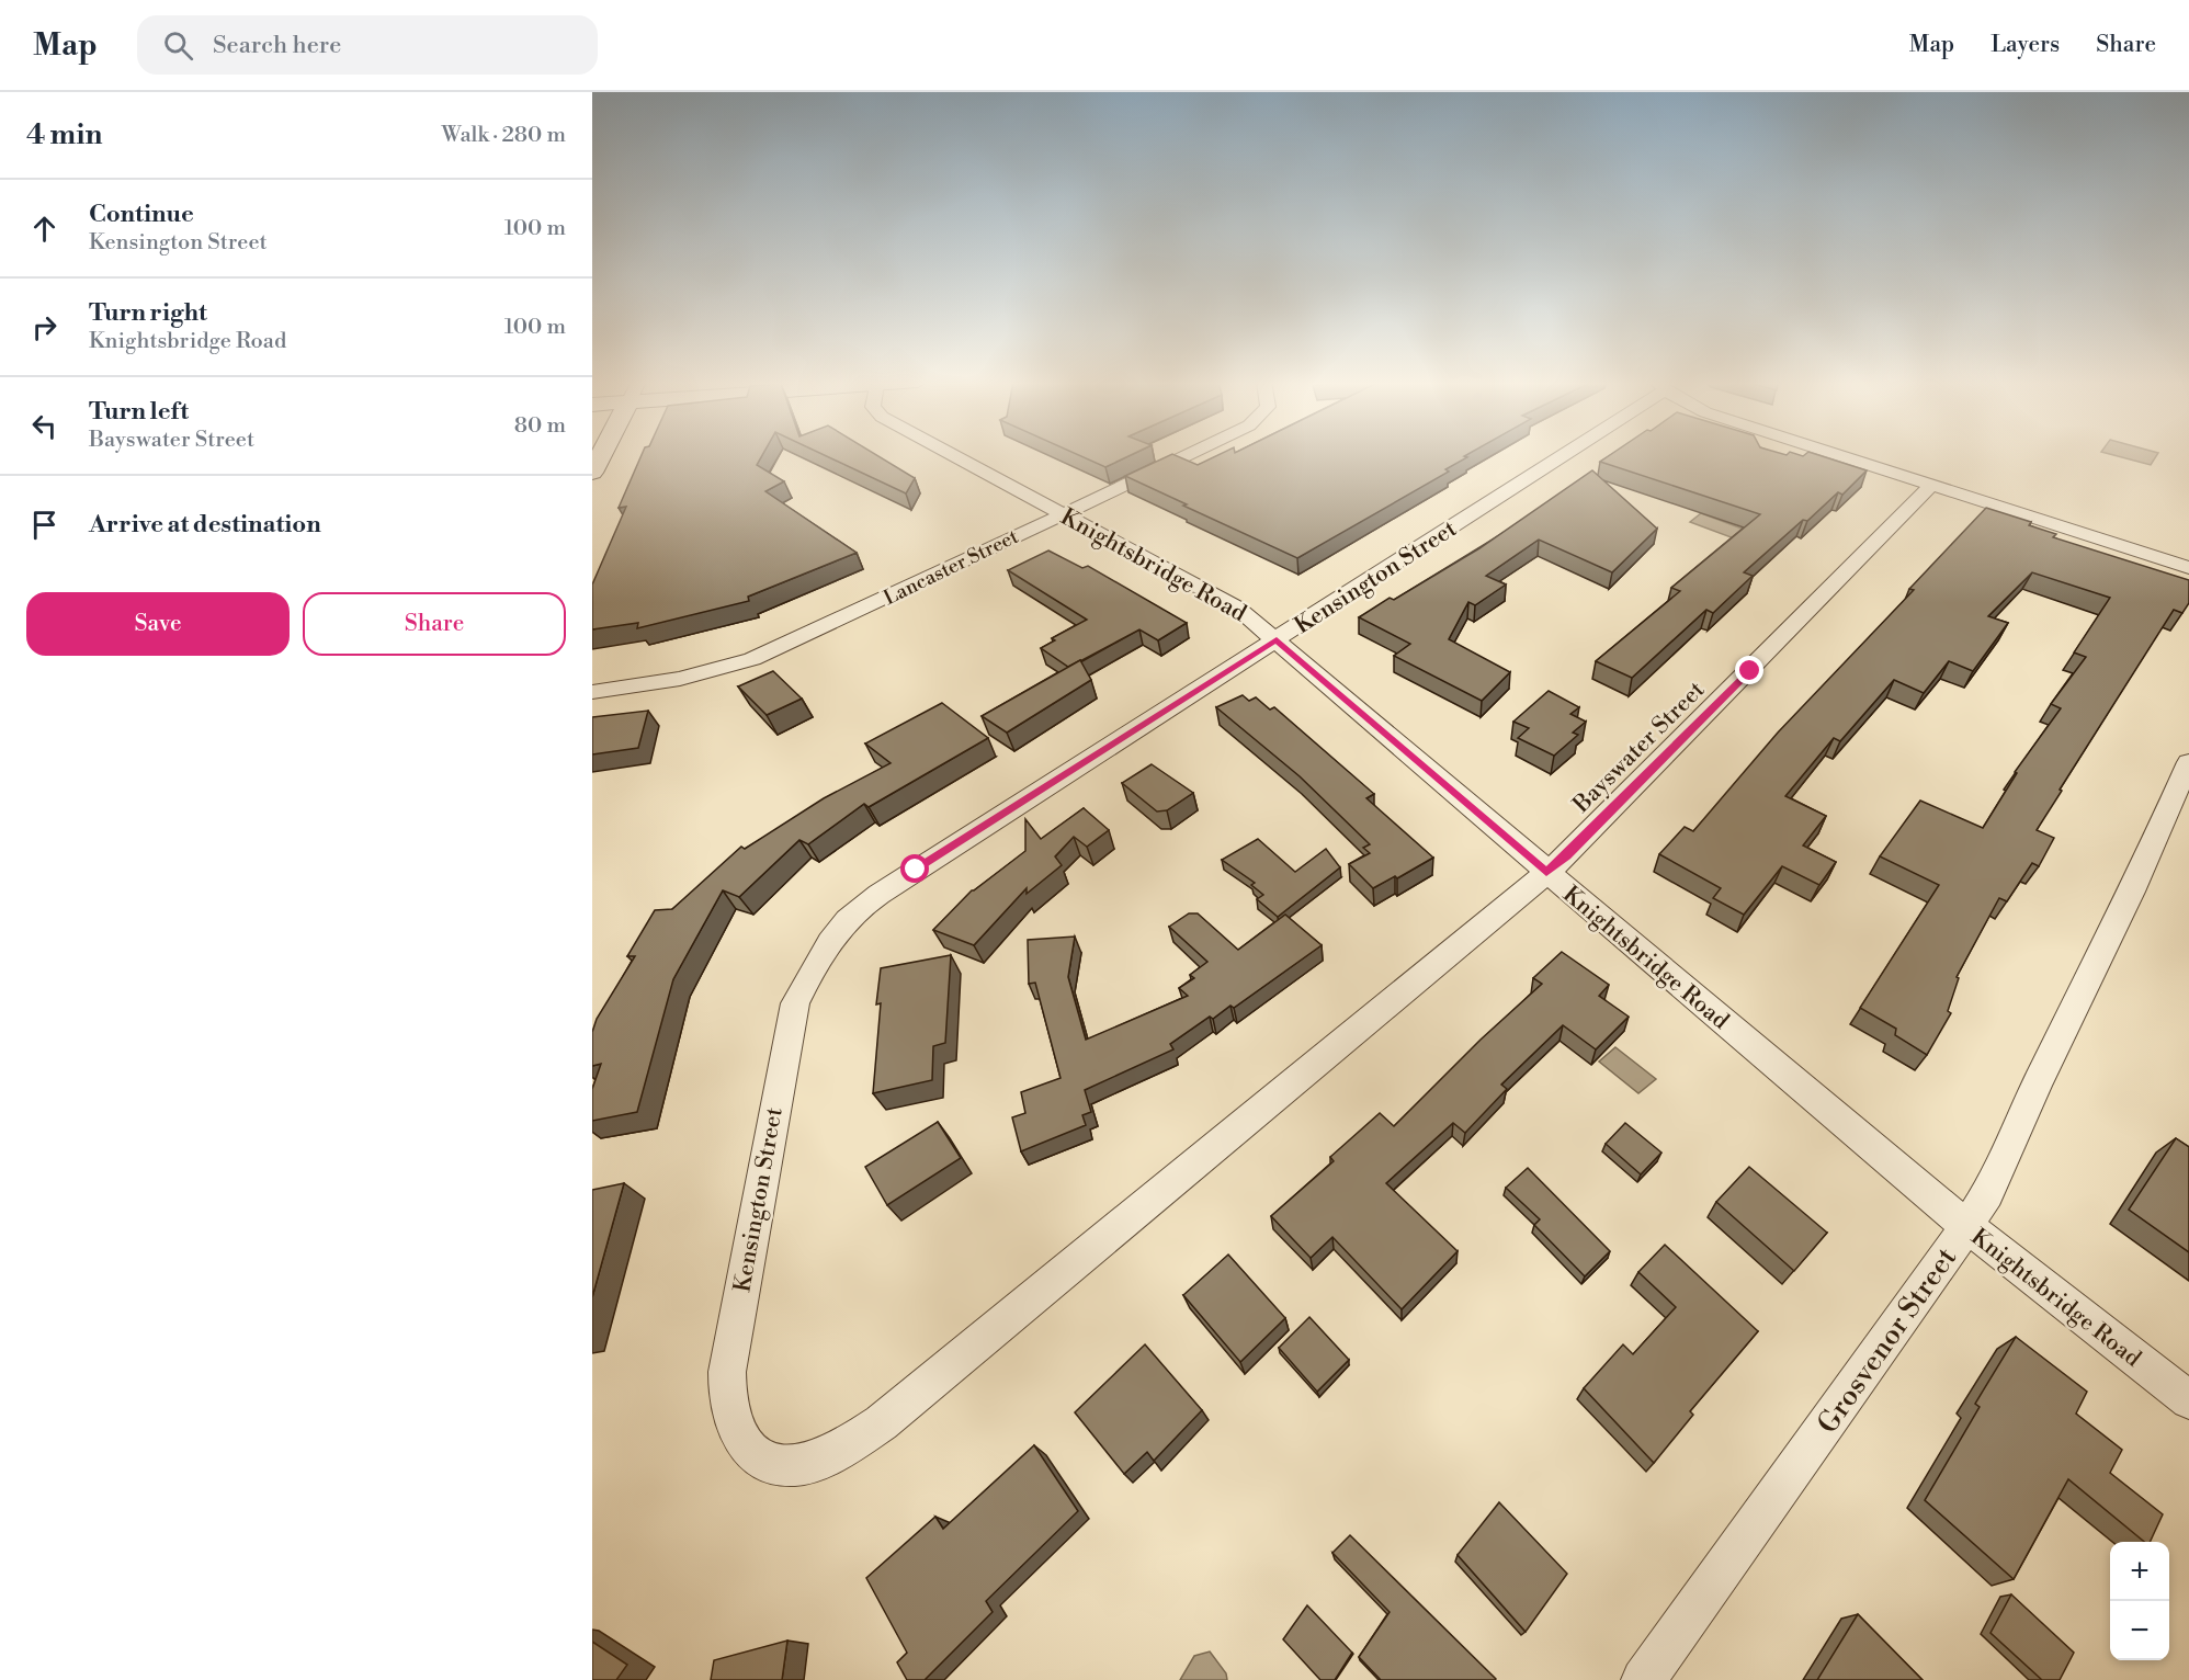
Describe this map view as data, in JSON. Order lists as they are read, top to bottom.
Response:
{
  "streets": {
    "street": [
      "Knightsbridge Road",
      "Lancaster Street",
      "Kensington Street",
      "Bayswater Street",
      "Grosvenor Street"
    ]
  },
  "crossings": [
    ["Knightsbridge Road", "Lancaster Street"],
    ["Knightsbridge Road", "Kensington Street"],
    ["Knightsbridge Road", "Bayswater Street"],
    ["Knightsbridge Road", "Grosvenor Street"],
    ["Kensington Street", "Bayswater Street"]
  ],
  "page": {
    "header": "Map",
    "search": "Search here",
    "nav": ["Map", "Layers", "Share"],
    "heading": ["4 min", "Walk · 280 m"],
    "list": [
      ["Continue", "Kensington Street", "100 m"],
      ["Turn right", "Knightsbridge Road", "100 m"],
      ["Turn left", "Bayswater Street", "80 m"],
      "Arrive at destination"
    ],
    "buttons": ["Save", "Share"],
    "map_buttons": ["+", "−"]
  }
}
